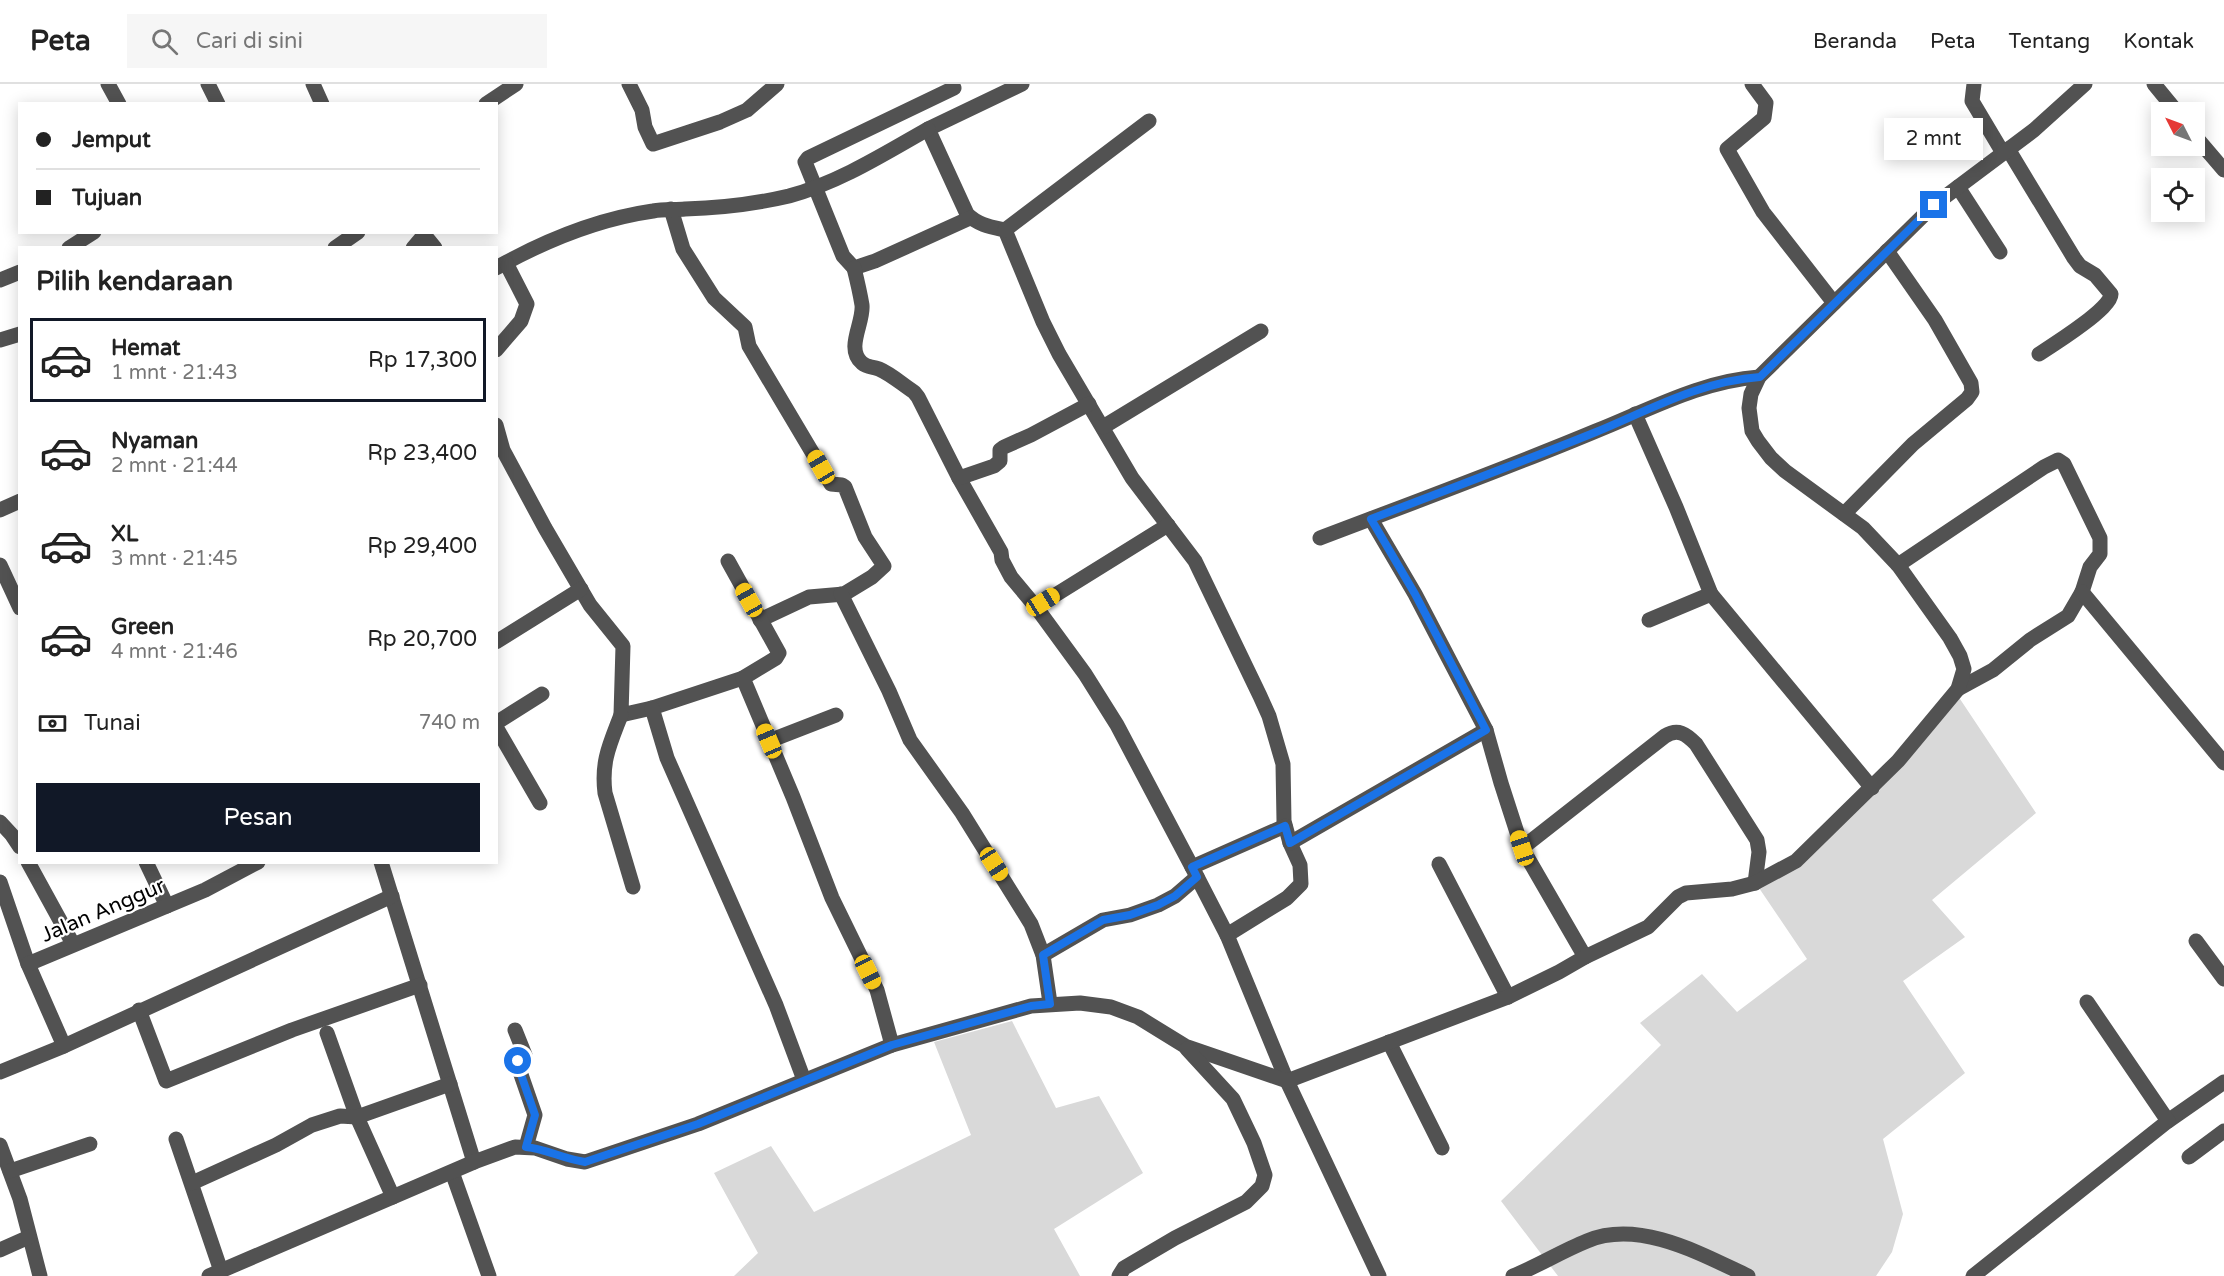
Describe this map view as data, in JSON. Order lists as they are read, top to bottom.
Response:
{
  "streets": {
    "street": ["Jalan Anggur"]
  },
  "north": "top left",
  "page": {
    "header": "Peta",
    "search": "Cari di sini",
    "nav": [
      "Beranda",
      "Peta",
      "Tentang",
      "Kontak"
    ],
    "banner": ["Jemput", "Tujuan"],
    "bubble": "2 mnt",
    "heading": "Pilih kendaraan",
    "list": [
      {
        "name": "Hemat",
        "note": "1 mnt · 21:43",
        "value": "Rp 17,300"
      },
      {
        "name": "Nyaman",
        "note": "2 mnt · 21:44",
        "value": "Rp 23,400"
      },
      {
        "name": "XL",
        "note": "3 mnt · 21:45",
        "value": "Rp 29,400"
      },
      {
        "name": "Green",
        "note": "4 mnt · 21:46",
        "value": "Rp 20,700"
      }
    ],
    "pay": ["Tunai", "740 m"],
    "buttons": "Pesan"
  }
}
